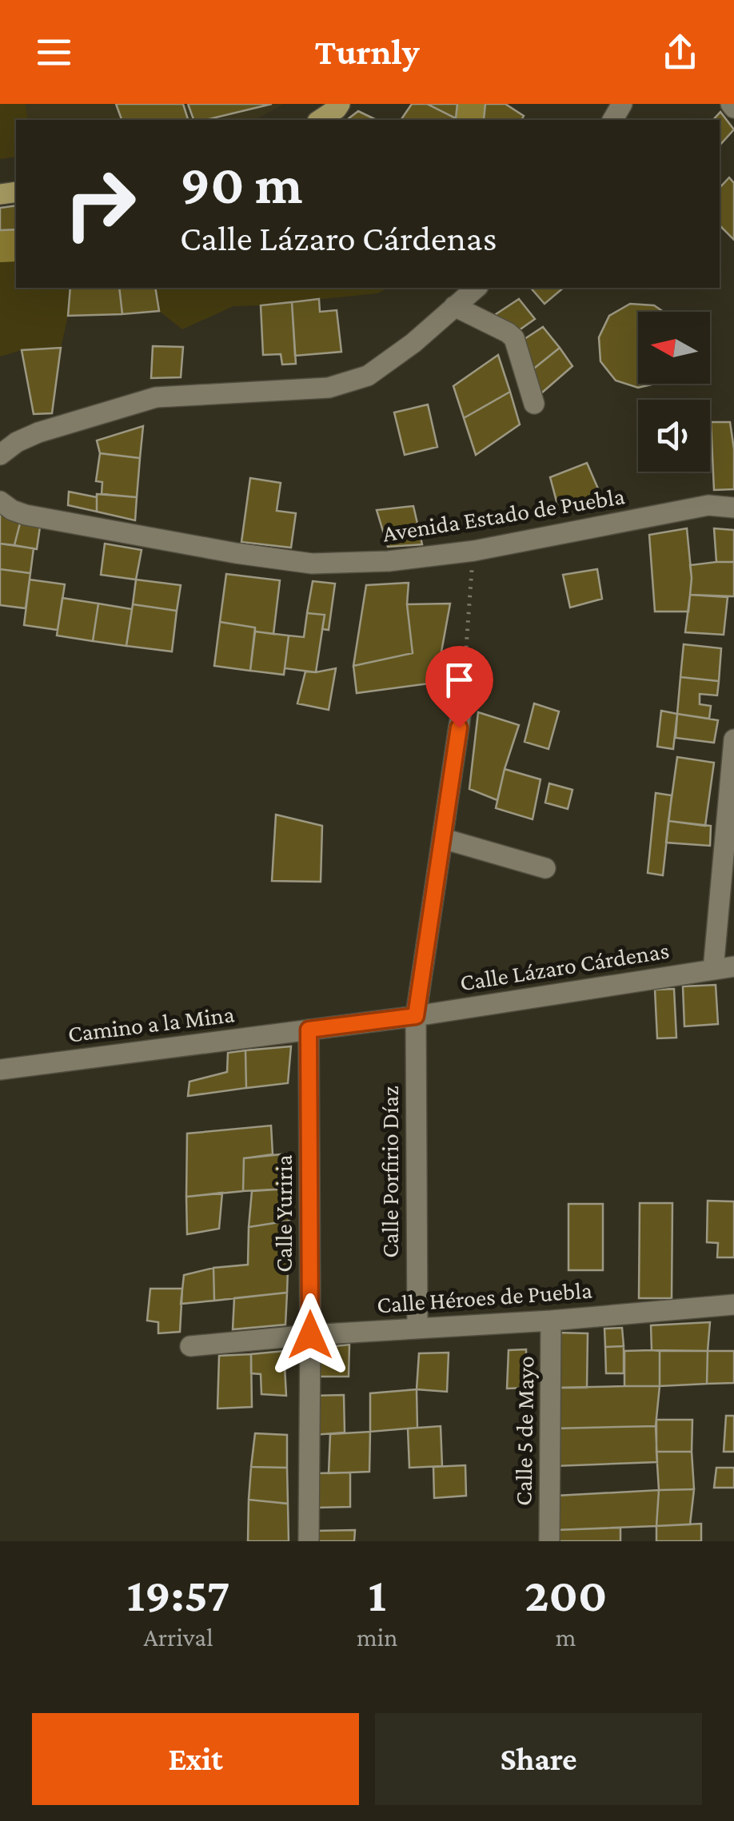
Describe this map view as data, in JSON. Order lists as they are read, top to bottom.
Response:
{
  "streets": {
    "street": [
      "Avenida Estado de Puebla",
      "Calle Lázaro Cárdenas",
      "Camino a la Mina",
      "Calle Porfirio Díaz",
      "Calle Yuriria",
      "Calle Héroes de Puebla",
      "Calle 5 de Mayo"
    ]
  },
  "crossings": [
    ["Calle Lázaro Cárdenas", "Camino a la Mina"],
    ["Calle Lázaro Cárdenas", "Calle Porfirio Díaz"],
    ["Calle Lázaro Cárdenas", "Calle Yuriria"],
    ["Camino a la Mina", "Calle Yuriria"],
    ["Calle Porfirio Díaz", "Calle Héroes de Puebla"],
    ["Calle Yuriria", "Calle Héroes de Puebla"],
    ["Calle Héroes de Puebla", "Calle 5 de Mayo"]
  ],
  "north": "left",
  "page": {
    "header": "Turnly",
    "turn": ["90 m", "Calle Lázaro Cárdenas"],
    "eta": [
      "19:57",
      "Arrival",
      "1",
      "min",
      "200",
      "m"
    ],
    "buttons": ["Exit", "Share"]
  }
}
